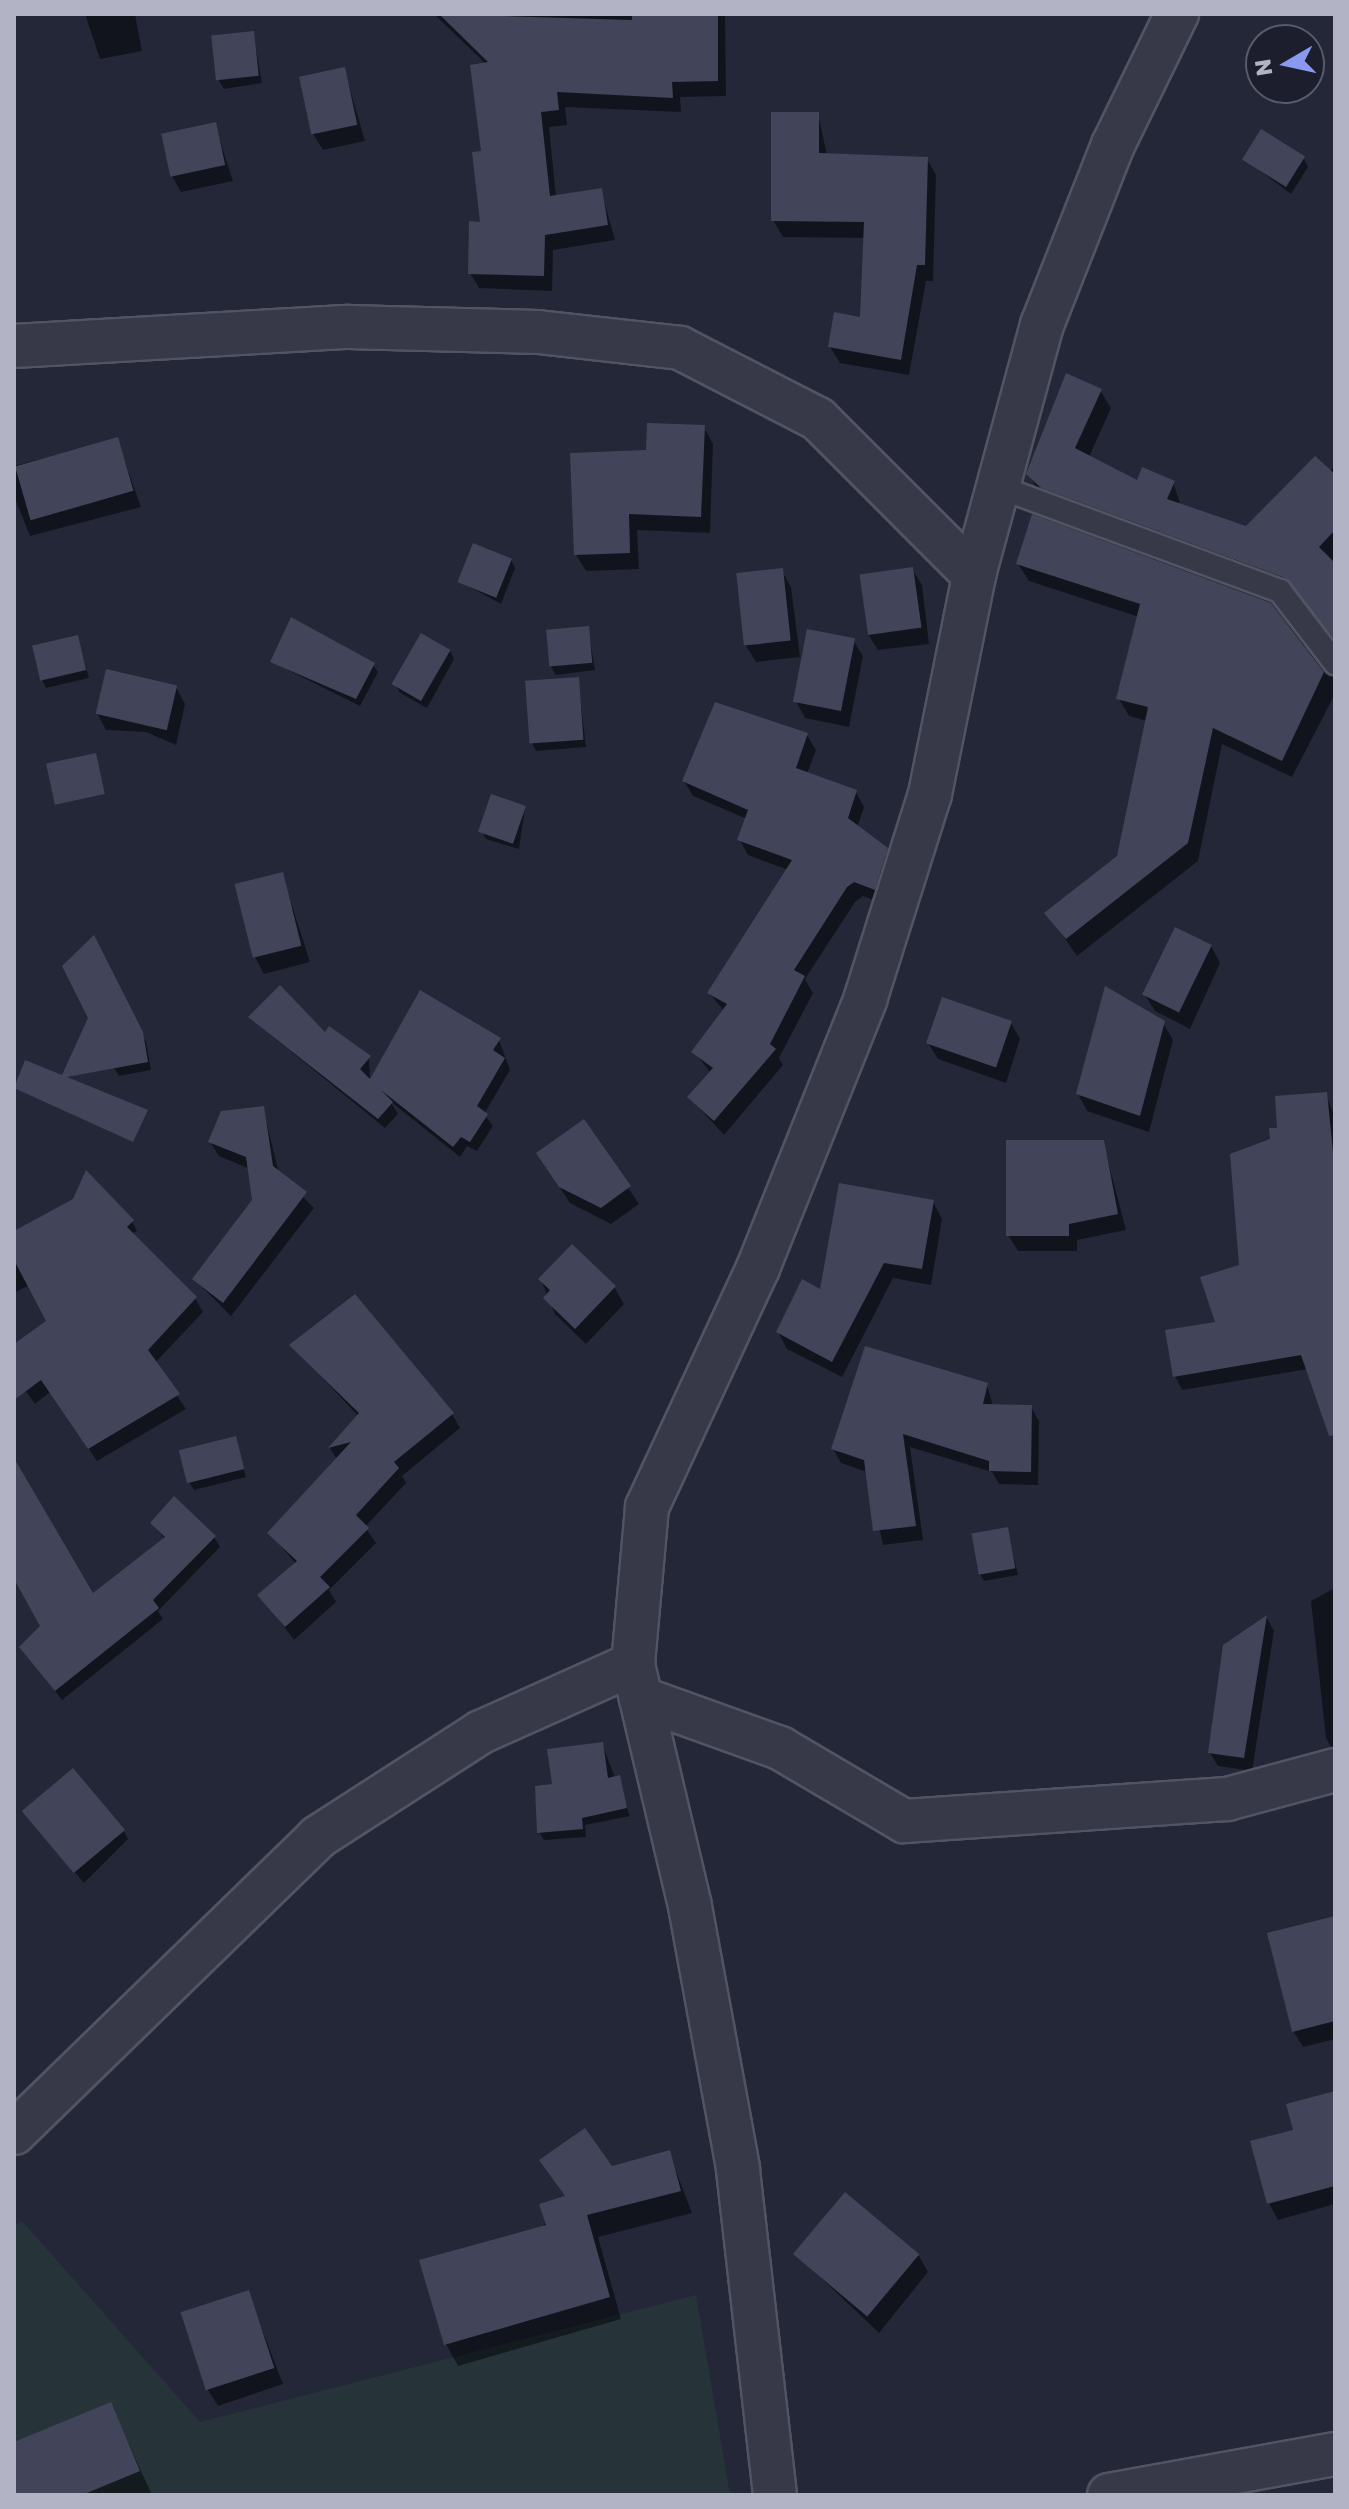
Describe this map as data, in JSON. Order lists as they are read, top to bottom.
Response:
{
  "north": "left"
}
